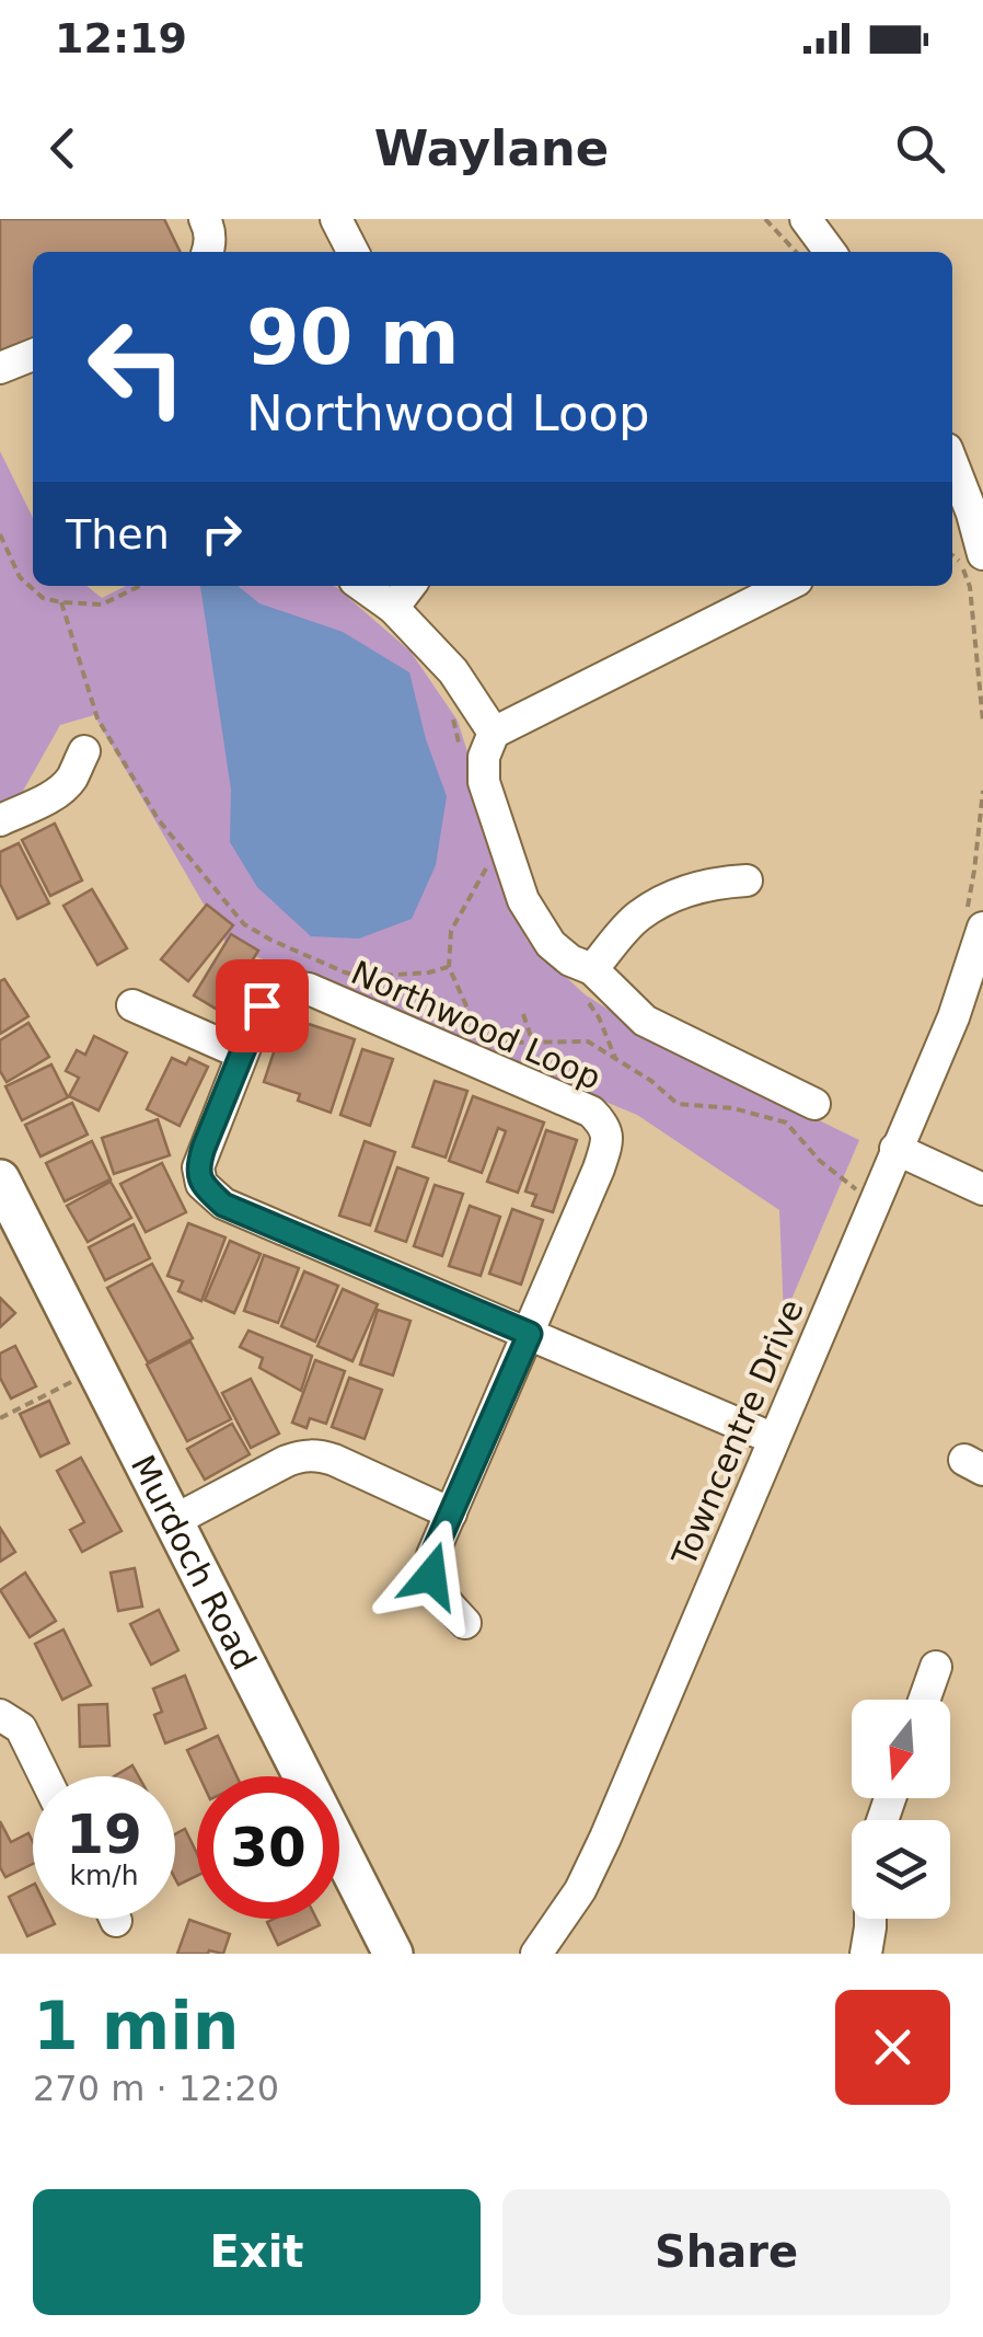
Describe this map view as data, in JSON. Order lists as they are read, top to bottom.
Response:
{
  "streets": {
    "main road": ["Murdoch Road"],
    "street": ["Northwood Loop", "Towncentre Drive"]
  },
  "crossings": [
    ["Northwood Loop", "Towncentre Drive"]
  ],
  "north": "bottom",
  "page": {
    "status": "12:19",
    "header": "Waylane",
    "turn": ["90 m", "Northwood Loop"],
    "then": "Then",
    "speed": "19 km/h",
    "limit": "30",
    "heading": ["1 min", "270 m · 12:20"],
    "buttons": ["Exit", "Share"]
  }
}
